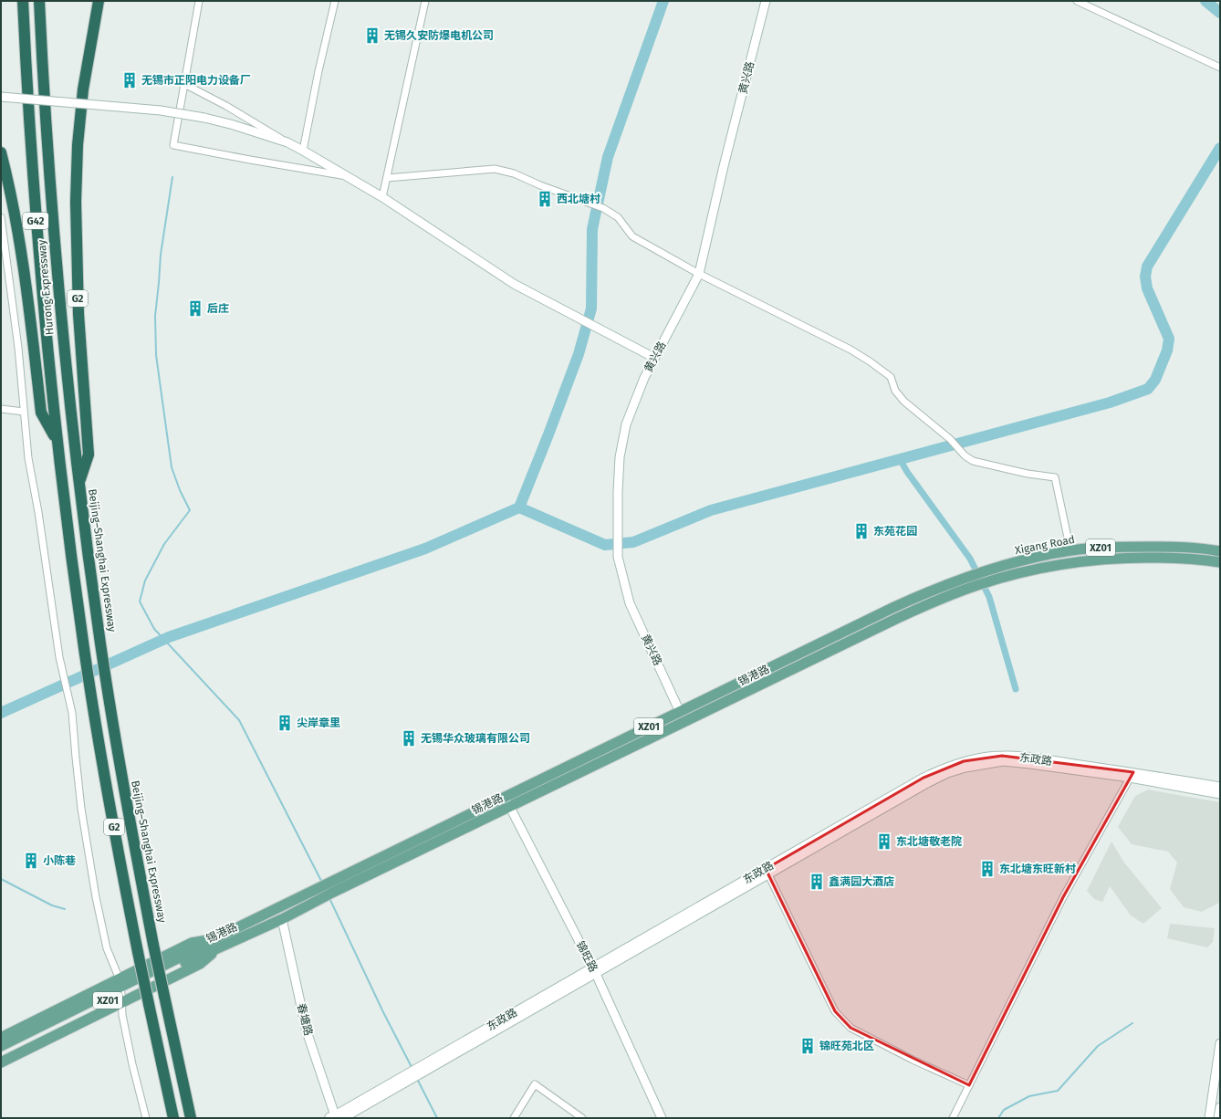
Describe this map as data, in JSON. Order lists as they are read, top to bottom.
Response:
{
  "streets": {
    "highway": [
      "G42",
      "Hurong Expressway",
      "G2",
      "Beijing–Shanghai Expressway"
    ],
    "main road": ["Xigang Road", "XZ01", "锡港路"],
    "street": [
      "黄兴路",
      "东政路",
      "锦旺路",
      "春塘路"
    ]
  },
  "crossings": [
    ["黄兴路", "锡港路"],
    ["Hurong Expressway", "G2"],
    ["Hurong Expressway", "Beijing–Shanghai Expressway"],
    ["Xigang Road", "锡港路"],
    ["锡港路", "锦旺路"],
    ["锡港路", "春塘路"],
    ["东政路", "锦旺路"],
    ["东政路", "春塘路"]
  ],
  "places": {
    "building": [
      "无锡久安防爆电机公司",
      "无锡市正阳电力设备厂",
      "西北塘村",
      "后庄",
      "东苑花园",
      "尖岸章里",
      "无锡华众玻璃有限公司",
      "东北塘敬老院",
      "小陈巷",
      "东北塘东旺新村",
      "鑫满园大酒店",
      "锦旺苑北区"
    ]
  }
}
